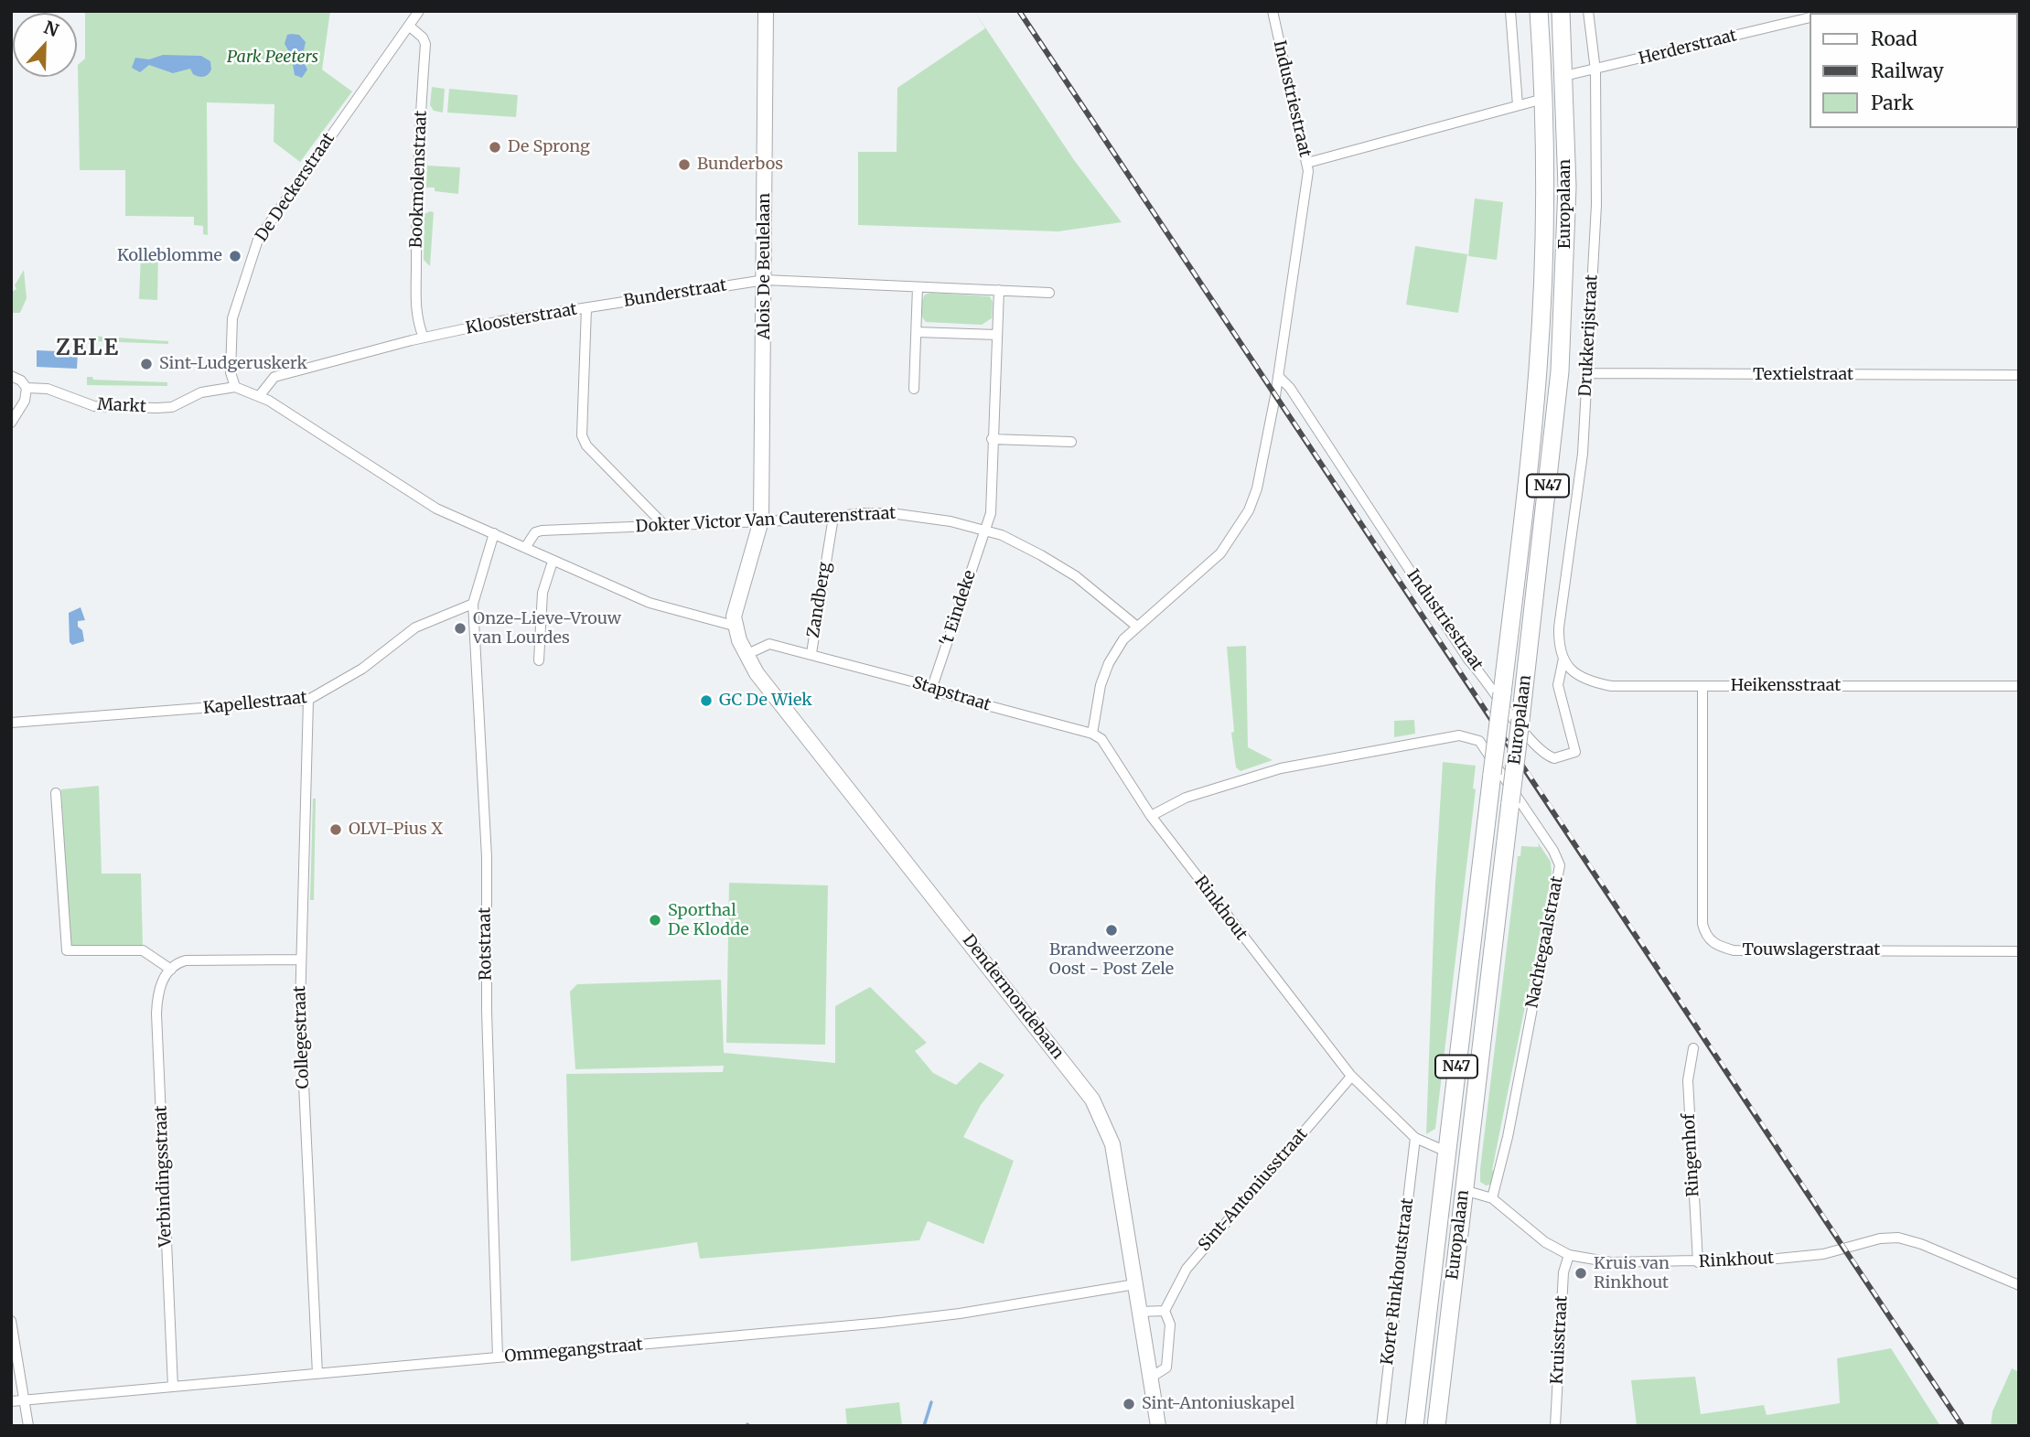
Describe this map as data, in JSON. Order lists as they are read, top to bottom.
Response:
{
  "streets": {
    "highway": ["Europalaan", "N47"],
    "street": [
      "Herderstraat",
      "Industriestraat",
      "Bookmolenstraat",
      "De Deckerstraat",
      "Alois De Beulelaan",
      "Bunderstraat",
      "Kloosterstraat",
      "Drukkerijstraat",
      "Textielstraat",
      "Markt",
      "Dokter Victor Van Cauterenstraat",
      "Zandberg",
      "'t Eindeke",
      "Heikensstraat",
      "Stapstraat",
      "Kapellestraat",
      "Rinkhout",
      "Nachtegaalstraat",
      "Rotstraat",
      "Touwslagerstraat",
      "Dendermondebaan",
      "Collegestraat",
      "Ringenhof",
      "Verbindingsstraat",
      "Sint-Antoniusstraat",
      "Korte Rinkhoutstraat",
      "Kruisstraat",
      "Ommegangstraat"
    ]
  },
  "crossings": [
    ["Herderstraat", "Europalaan"],
    ["Herderstraat", "Drukkerijstraat"],
    ["Industriestraat", "Drukkerijstraat"],
    ["Industriestraat", "Dokter Victor Van Cauterenstraat"],
    ["Industriestraat", "Heikensstraat"],
    ["Bookmolenstraat", "De Deckerstraat"],
    ["Bookmolenstraat", "Kloosterstraat"],
    ["De Deckerstraat", "Markt"],
    ["Europalaan", "Rinkhout"],
    ["Alois De Beulelaan", "Bunderstraat"],
    ["Alois De Beulelaan", "Dokter Victor Van Cauterenstraat"],
    ["Bunderstraat", "Kloosterstraat"],
    ["Bunderstraat", "'t Eindeke"],
    ["Kloosterstraat", "Dokter Victor Van Cauterenstraat"],
    ["Drukkerijstraat", "Textielstraat"],
    ["Drukkerijstraat", "Heikensstraat"],
    ["Dokter Victor Van Cauterenstraat", "Zandberg"],
    ["Dokter Victor Van Cauterenstraat", "'t Eindeke"],
    ["Zandberg", "Stapstraat"],
    ["Zandberg", "Dendermondebaan"],
    ["'t Eindeke", "Stapstraat"],
    ["Heikensstraat", "Touwslagerstraat"],
    ["Stapstraat", "Rinkhout"],
    ["Kapellestraat", "Rotstraat"],
    ["Kapellestraat", "Collegestraat"],
    ["Rinkhout", "Nachtegaalstraat"],
    ["Rinkhout", "Ringenhof"],
    ["Rinkhout", "Sint-Antoniusstraat"],
    ["Rinkhout", "Korte Rinkhoutstraat"],
    ["Rinkhout", "Kruisstraat"],
    ["Rotstraat", "Ommegangstraat"],
    ["Dendermondebaan", "Ommegangstraat"],
    ["Collegestraat", "Ommegangstraat"],
    ["Verbindingsstraat", "Ommegangstraat"]
  ],
  "districts": ["ZELE"],
  "parks": ["Park Peeters"],
  "places": [
    "De Sprong",
    "Bunderbos",
    "Kolleblomme",
    "Sint-Ludgeruskerk",
    "Onze-Lieve-Vrouw van Lourdes",
    "GC De Wiek",
    "OLVI-Pius X",
    "Sporthal De Klodde",
    "Brandweerzone Oost - Post Zele",
    "Kruis van Rinkhout",
    "Sint-Antoniuskapel"
  ],
  "legend": ["Road", "Railway", "Park"],
  "north": "top"
}
